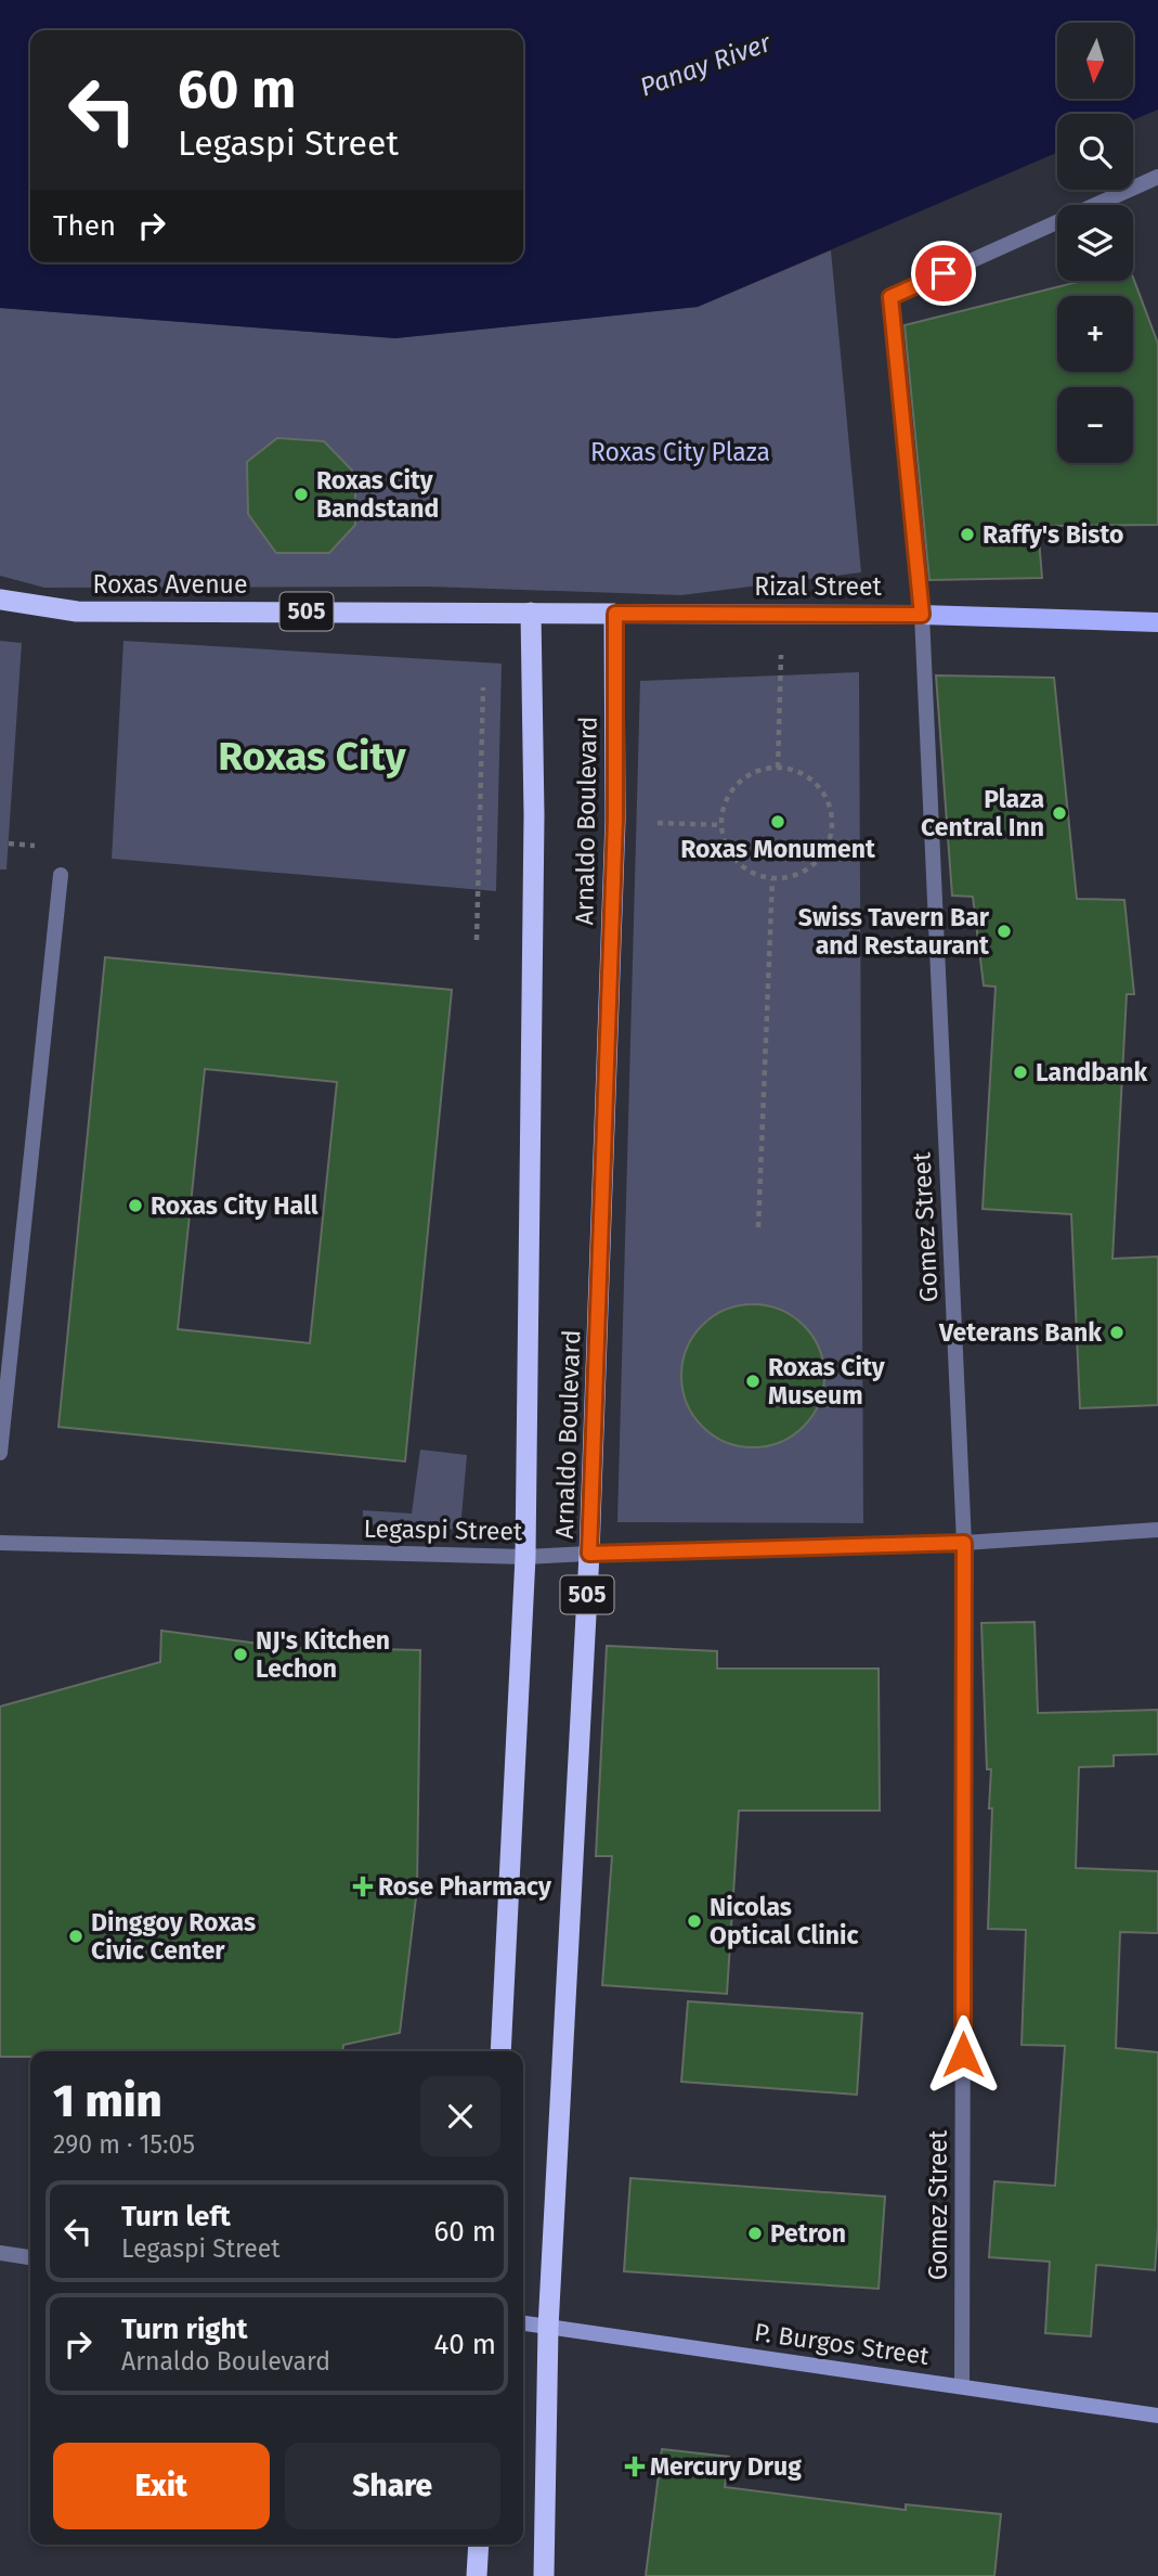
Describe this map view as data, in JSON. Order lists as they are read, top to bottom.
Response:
{
  "streets": {
    "highway": ["Roxas Avenue", "505", "Arnaldo Boulevard"],
    "main road": ["Rizal Street", "P. Burgos Street"],
    "street": ["Gomez Street", "Legaspi Street"]
  },
  "crossings": [
    ["Roxas Avenue", "Rizal Street"],
    ["Roxas Avenue", "Arnaldo Boulevard"],
    ["Rizal Street", "Arnaldo Boulevard"],
    ["Rizal Street", "Gomez Street"],
    ["Arnaldo Boulevard", "Legaspi Street"],
    ["Arnaldo Boulevard", "P. Burgos Street"],
    ["Gomez Street", "Legaspi Street"],
    ["Gomez Street", "P. Burgos Street"]
  ],
  "districts": ["Roxas City"],
  "water": ["Panay River"],
  "parks": ["Roxas City Plaza"],
  "places": {
    "other": [
      "Roxas City Bandstand",
      "Raffy's Bisto",
      "Plaza Central Inn",
      "Roxas Monument",
      "Swiss Tavern Bar and Restaurant",
      "Landbank",
      "Roxas City Hall",
      "Veterans Bank",
      "Roxas City Museum",
      "NJ's Kitchen Lechon",
      "Nicolas Optical Clinic",
      "Dinggoy Roxas Civic Center",
      "Petron"
    ],
    "health": ["Rose Pharmacy", "Mercury Drug"]
  },
  "north": "bottom",
  "page": {
    "map_buttons": ["+", "−"],
    "turn": ["60 m", "Legaspi Street"],
    "then": "Then",
    "heading": ["1 min", "290 m · 15:05"],
    "list": [
      {
        "name": "Turn left",
        "note": "Legaspi Street",
        "value": "60 m"
      },
      {
        "name": "Turn right",
        "note": "Arnaldo Boulevard",
        "value": "40 m"
      }
    ],
    "buttons": ["Exit", "Share"]
  }
}
